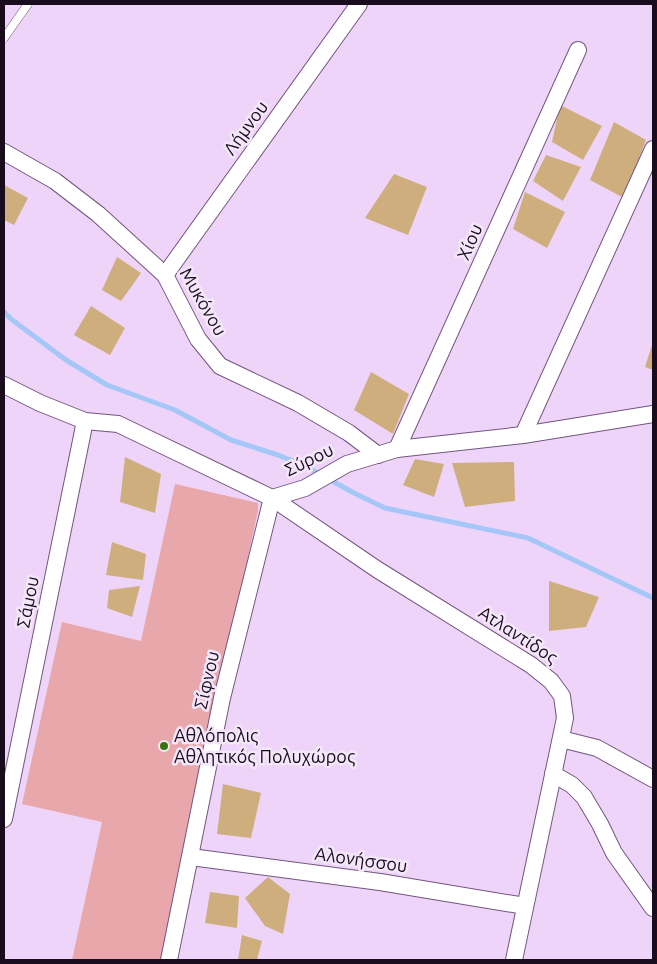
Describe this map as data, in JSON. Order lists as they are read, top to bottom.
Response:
{
  "streets": {
    "street": [
      "Λήμνου",
      "Χίου",
      "Μυκόνου",
      "Σύρου",
      "Σάμου",
      "Ατλαντίδος",
      "Σίφνου",
      "Αλονήσσου"
    ]
  },
  "crossings": [
    ["Λήμνου", "Μυκόνου"],
    ["Χίου", "Σύρου"],
    ["Μυκόνου", "Σύρου"],
    ["Σύρου", "Σάμου"],
    ["Σύρου", "Ατλαντίδος"],
    ["Σύρου", "Σίφνου"],
    ["Ατλαντίδος", "Σίφνου"],
    ["Ατλαντίδος", "Αλονήσσου"],
    ["Σίφνου", "Αλονήσσου"]
  ],
  "places": ["Αθλόπολις Αθλητικός Πολυχώρος"]
}
